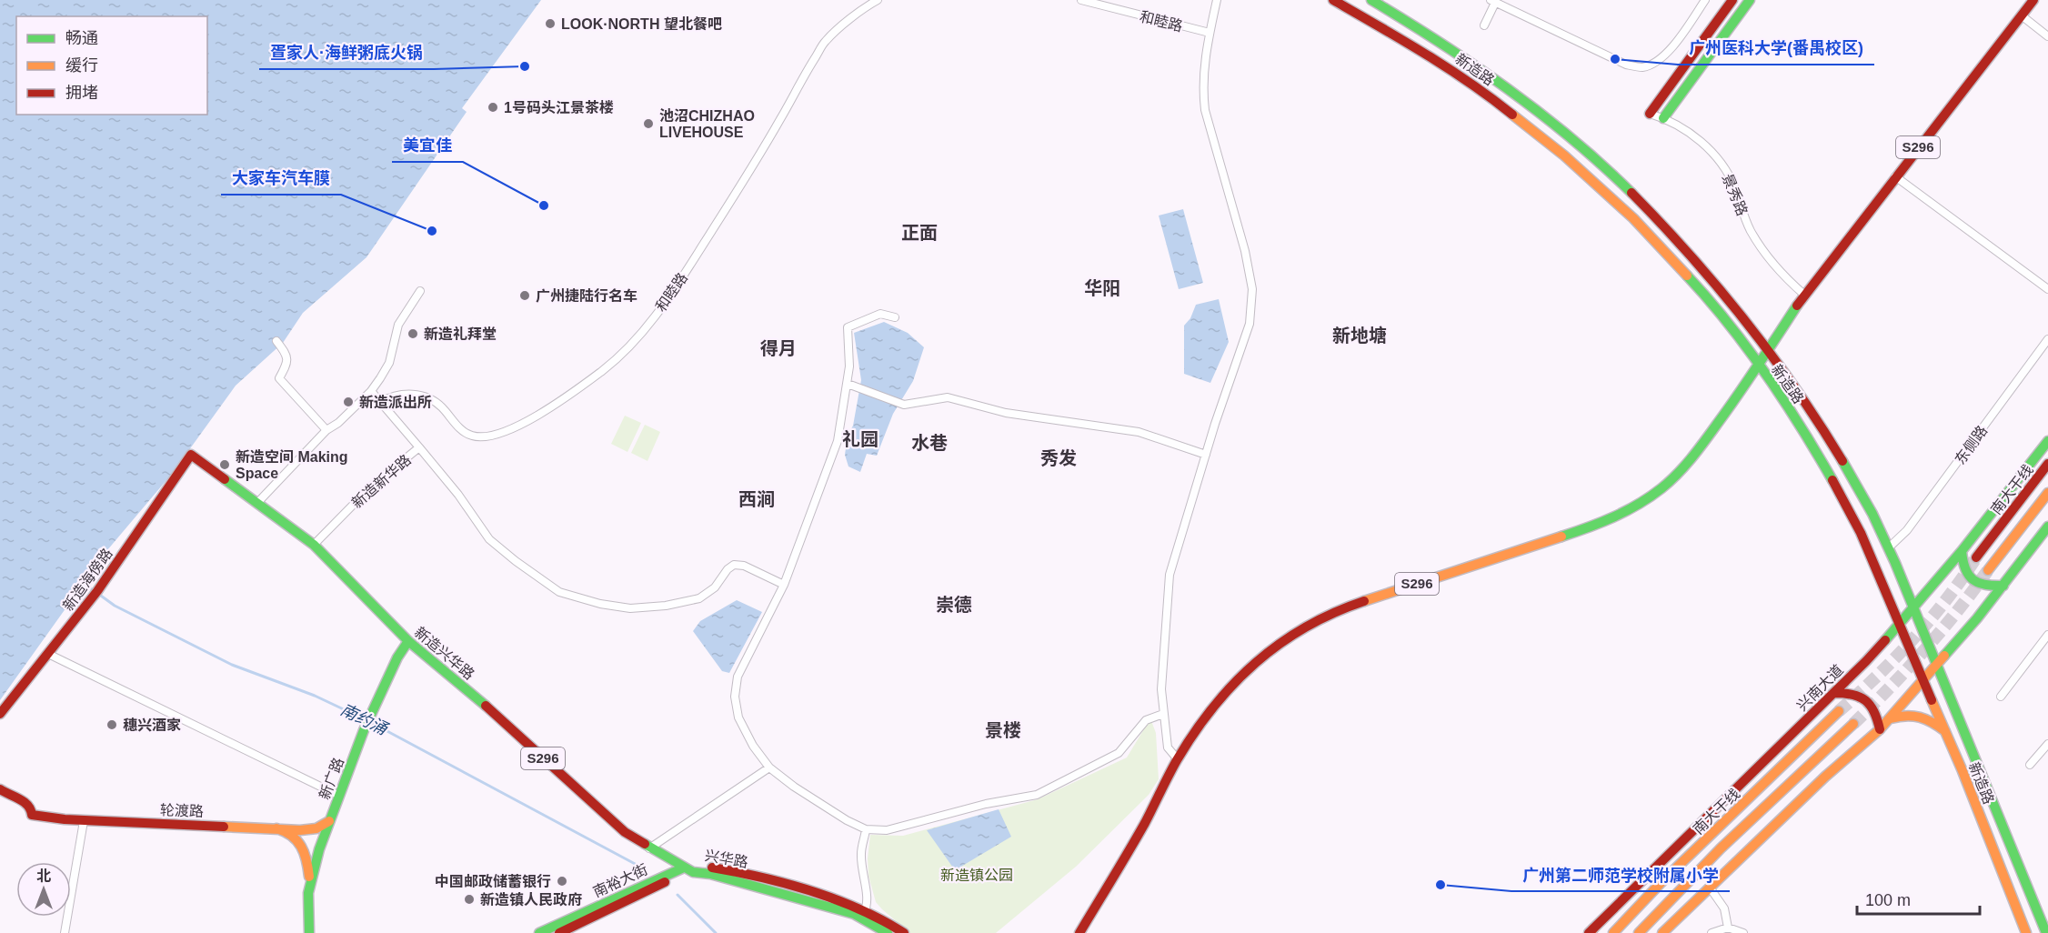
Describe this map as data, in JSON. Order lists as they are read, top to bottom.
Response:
{
  "streets": {
    "main road": [
      "新造路",
      "S296",
      "南大干线",
      "新造海傍路",
      "新造兴华路",
      "兴南大道",
      "新广路",
      "轮渡路",
      "兴华路",
      "南裕大街"
    ],
    "street": [
      "和睦路",
      "景秀路",
      "东侧路",
      "新造新华路"
    ]
  },
  "crossings": [
    ["和睦路", "新造新华路"],
    ["新造路", "S296"],
    ["新造路", "东侧路"],
    ["新造路", "兴南大道"],
    ["S296", "景秀路"],
    ["新造新华路", "新造兴华路"],
    ["新造海傍路", "新造兴华路"],
    ["新造兴华路", "新广路"],
    ["新造兴华路", "兴华路"],
    ["新造兴华路", "南裕大街"],
    ["新广路", "轮渡路"],
    ["兴华路", "南裕大街"]
  ],
  "districts": [
    "正面",
    "华阳",
    "新地塘",
    "得月",
    "礼园",
    "水巷",
    "秀发",
    "西涧",
    "崇德",
    "景楼"
  ],
  "water": ["南约涌"],
  "parks": ["新造镇公园"],
  "places": [
    "LOOK·NORTH 望北餐吧",
    "广州医科大学(番禺校区)",
    "疍家人·海鲜粥底火锅",
    "1号码头江景茶楼",
    "池沼CHIZHAO LIVEHOUSE",
    "美宜佳",
    "大家车汽车膜",
    "广州捷陆行名车",
    "新造礼拜堂",
    "新造派出所",
    "新造空间 Making Space",
    "穗兴酒家",
    "中国邮政储蓄银行",
    "广州第二师范学校附属小学",
    "新造镇人民政府"
  ],
  "legend": ["畅通", "缓行", "拥堵"],
  "scale_bar": "100 m",
  "north": "top"
}
